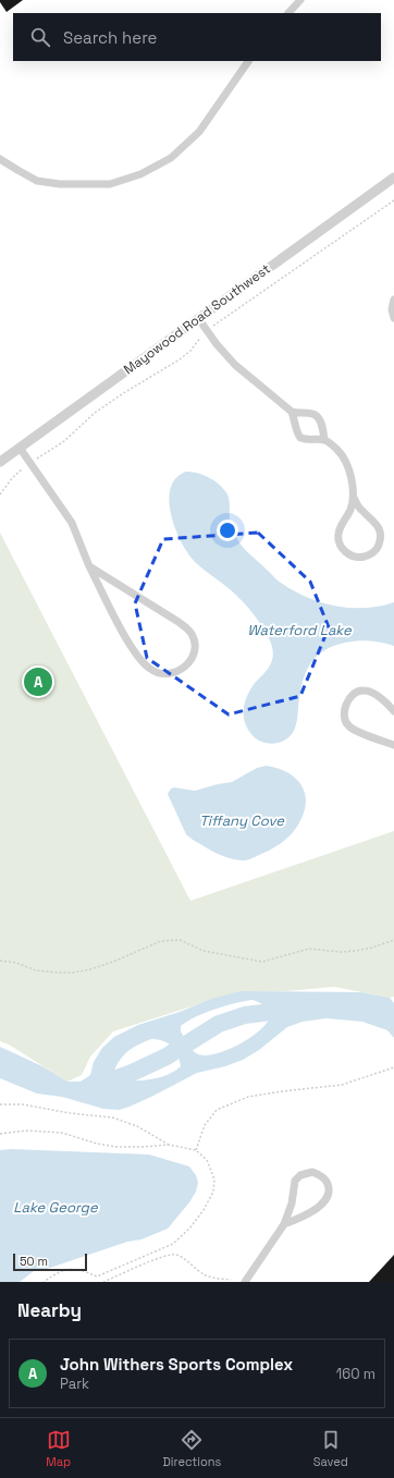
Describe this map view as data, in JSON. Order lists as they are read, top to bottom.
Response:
{
  "streets": {
    "street": ["Mayowood Road Southwest"]
  },
  "water": ["Waterford Lake", "Tiffany Cove", "Lake George"],
  "scale_bar": "50 m",
  "page": {
    "search": "Search here",
    "pins": "A",
    "scale": "50 m",
    "heading": "Nearby",
    "list": [
      {
        "mark": "A",
        "name": "John Withers Sports Complex",
        "note": "Park",
        "value": "160 m"
      }
    ],
    "nav": ["Map", "Directions", "Saved"]
  }
}
